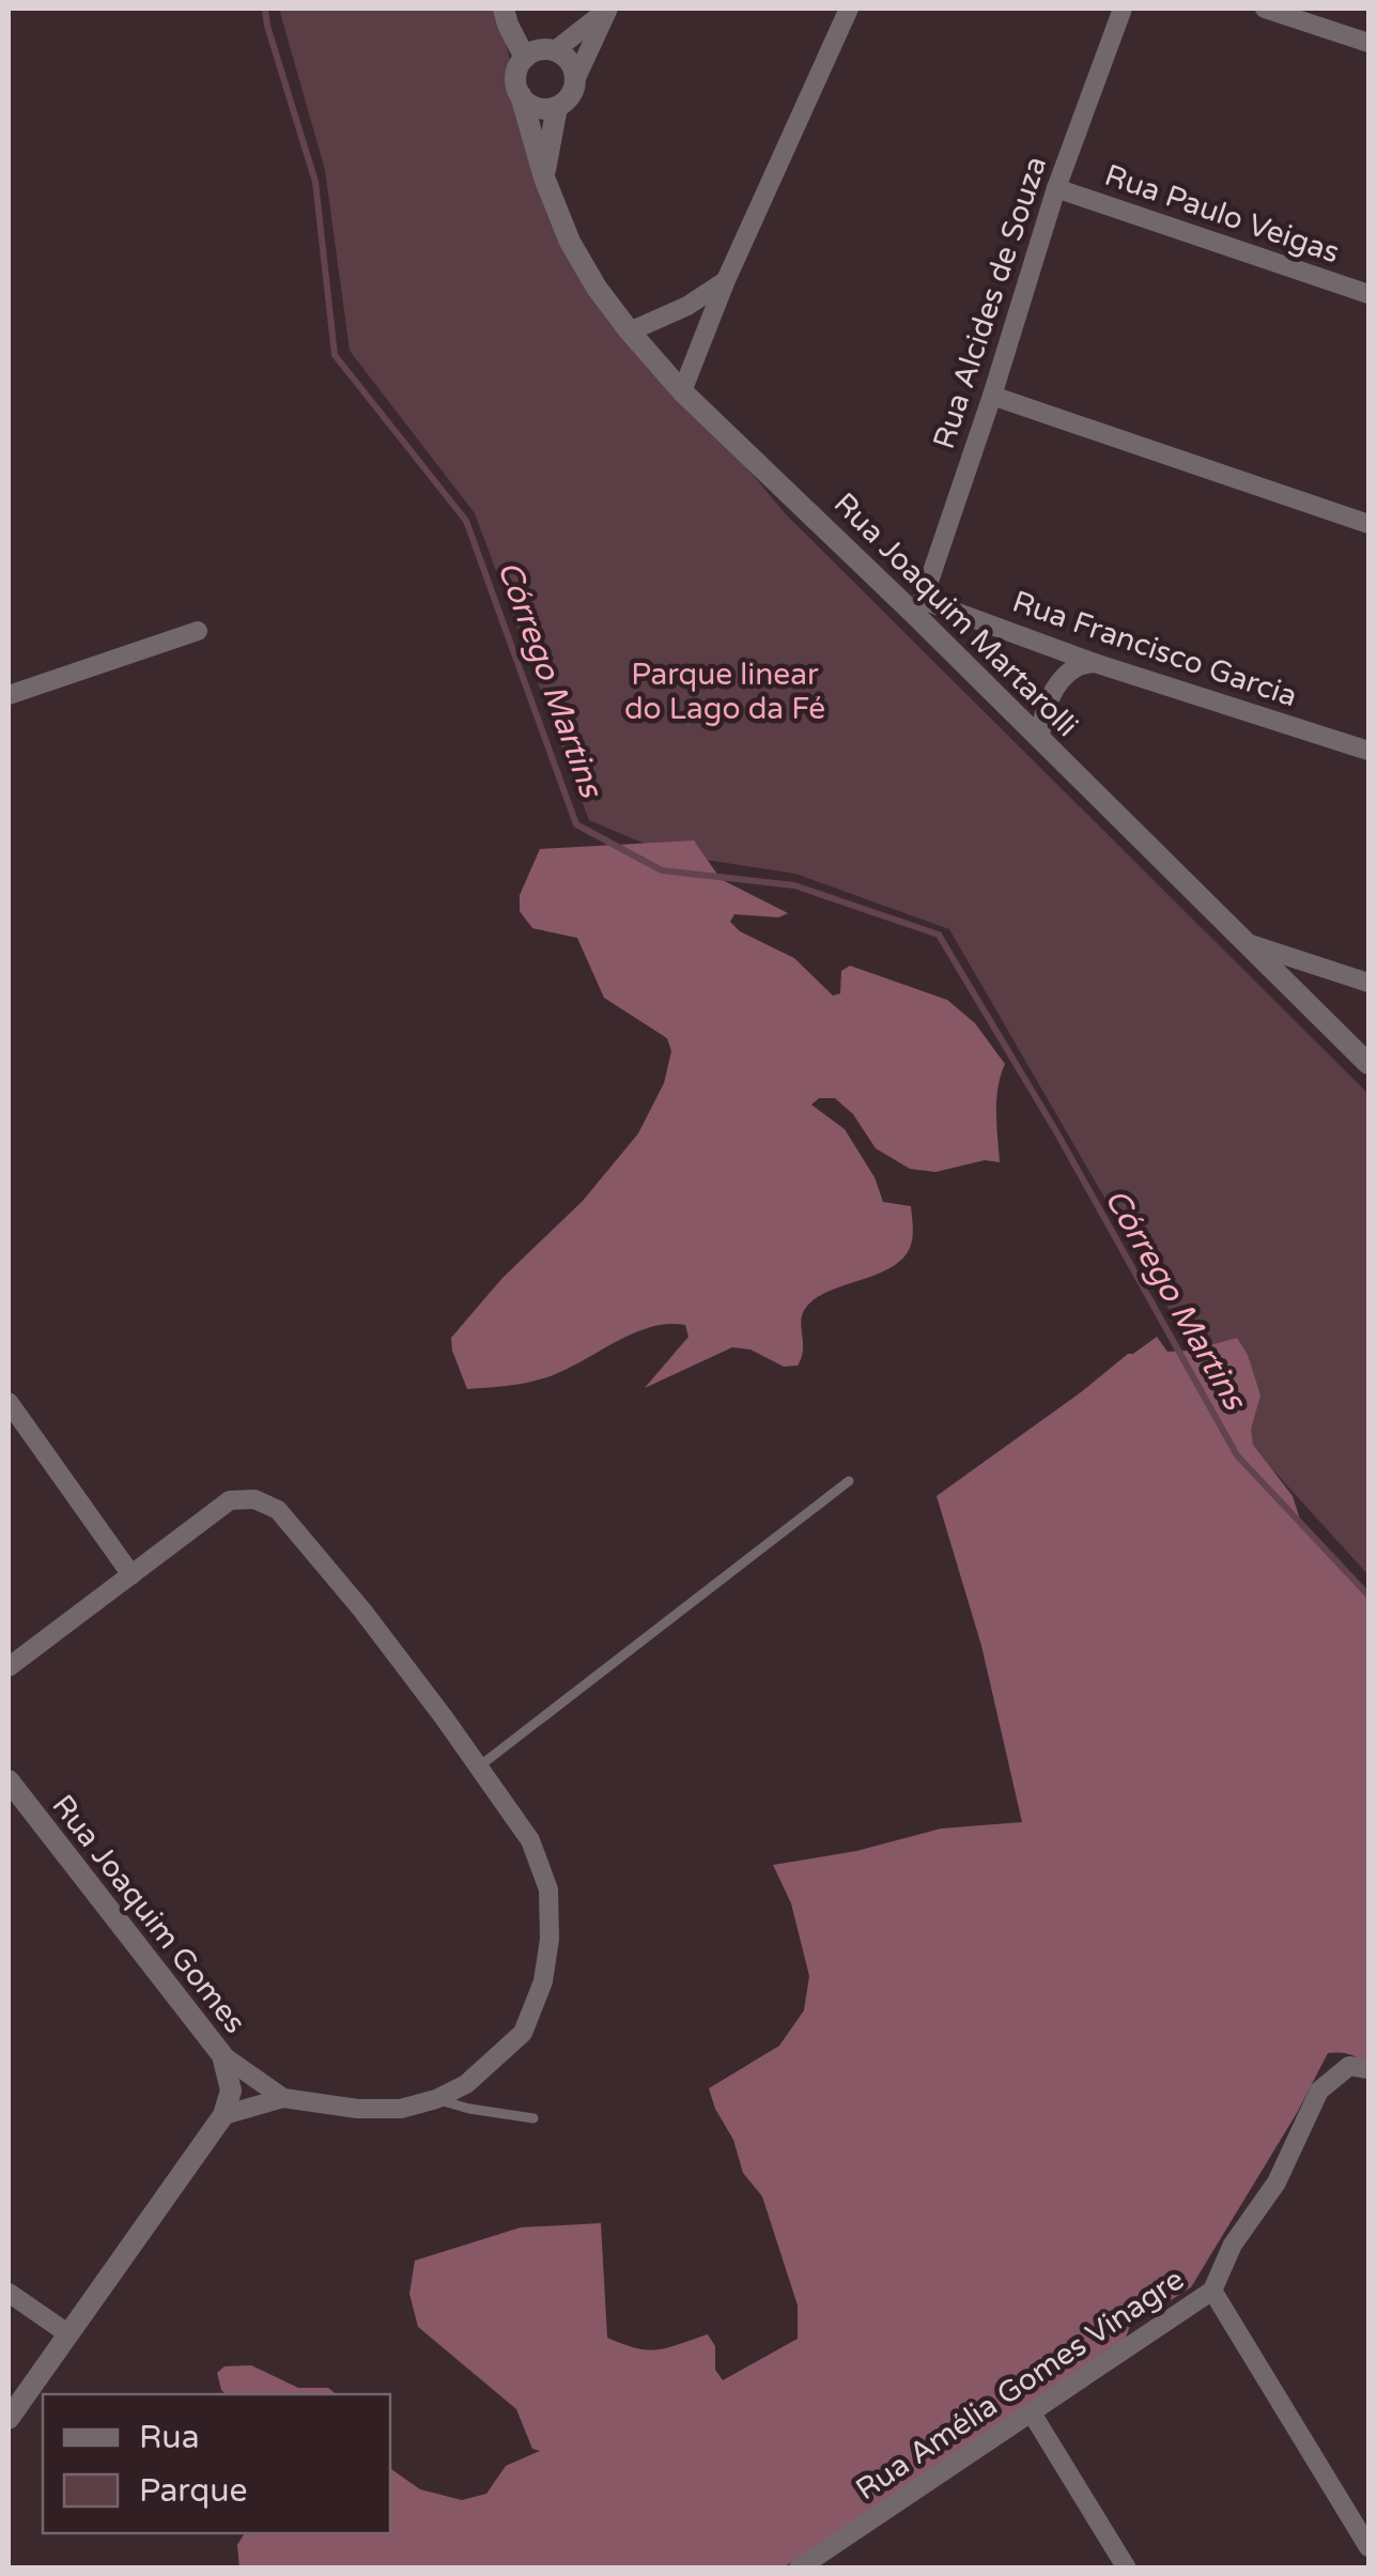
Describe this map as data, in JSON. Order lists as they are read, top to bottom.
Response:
{
  "streets": {
    "street": [
      "Rua Paulo Veigas",
      "Rua Alcides de Souza",
      "Rua Joaquim Martarolli",
      "Rua Francisco Garcia",
      "Rua Joaquim Gomes",
      "Rua Amélia Gomes Vinagre"
    ]
  },
  "crossings": [
    ["Rua Paulo Veigas", "Rua Alcides de Souza"],
    ["Rua Alcides de Souza", "Rua Joaquim Martarolli"],
    ["Rua Alcides de Souza", "Rua Francisco Garcia"],
    ["Rua Joaquim Martarolli", "Rua Francisco Garcia"]
  ],
  "water": ["Córrego Martins"],
  "parks": ["Parque linear do Lago da Fé"],
  "legend": ["Rua", "Parque"]
}
